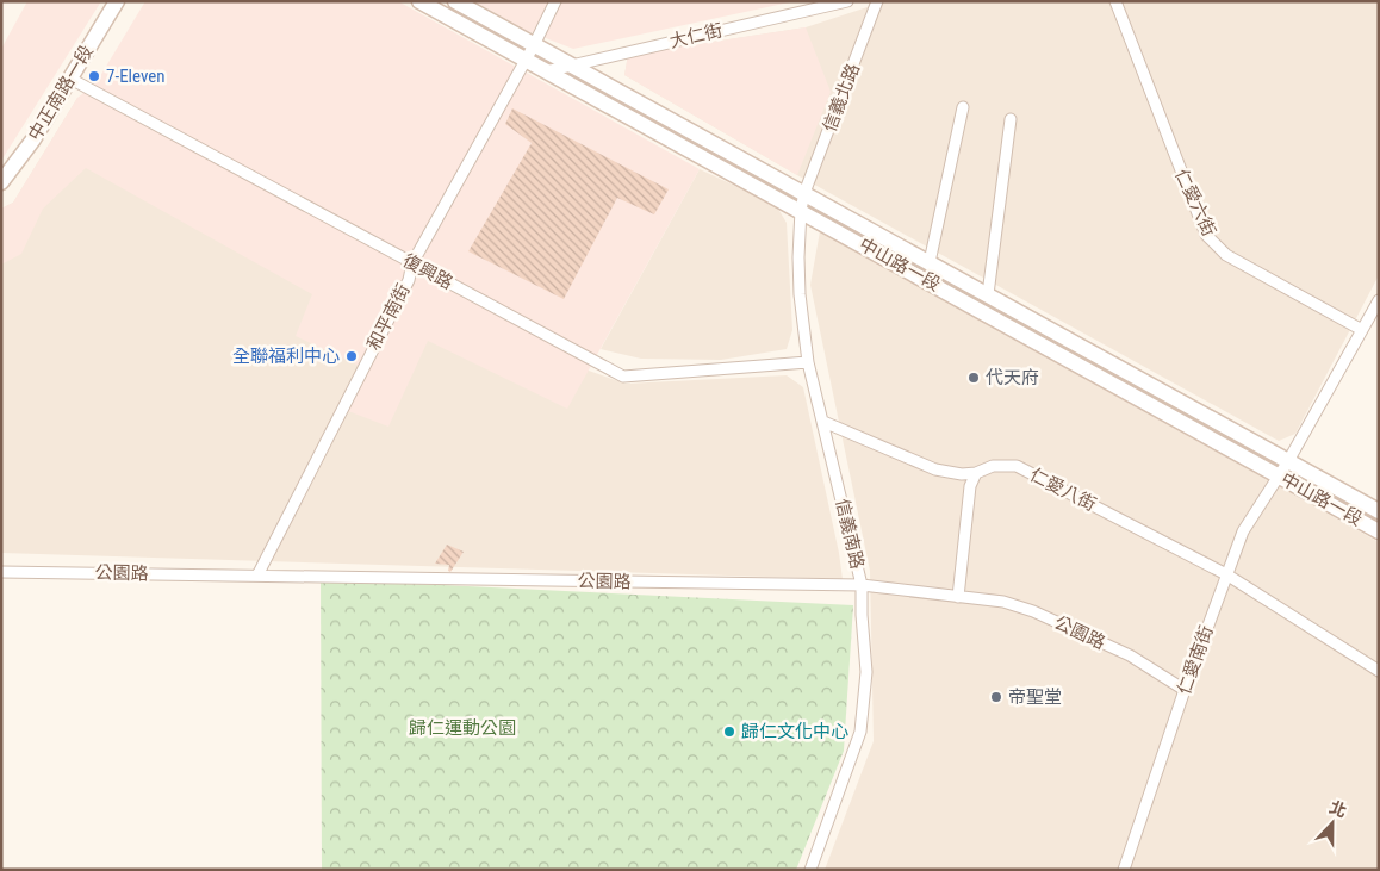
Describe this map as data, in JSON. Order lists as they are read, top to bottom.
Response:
{
  "streets": {
    "main road": ["中正南路一段", "中山路一段"],
    "street": [
      "大仁街",
      "信義北路",
      "仁愛六街",
      "復興路",
      "和平南街",
      "仁愛八街",
      "信義南路",
      "公園路",
      "仁愛南街"
    ]
  },
  "crossings": [
    ["大仁街", "中山路一段"],
    ["中正南路一段", "復興路"],
    ["信義北路", "中山路一段"],
    ["信義北路", "信義南路"],
    ["仁愛六街", "仁愛南街"],
    ["中山路一段", "和平南街"],
    ["中山路一段", "信義南路"],
    ["中山路一段", "仁愛南街"],
    ["復興路", "和平南街"],
    ["復興路", "信義南路"],
    ["和平南街", "公園路"],
    ["仁愛八街", "信義南路"],
    ["仁愛八街", "仁愛南街"],
    ["信義南路", "公園路"],
    ["公園路", "仁愛南街"]
  ],
  "parks": ["歸仁運動公園"],
  "places": [
    "7-Eleven",
    "全聯福利中心",
    "代天府",
    "帝聖堂",
    "歸仁文化中心"
  ],
  "north": "top"
}
